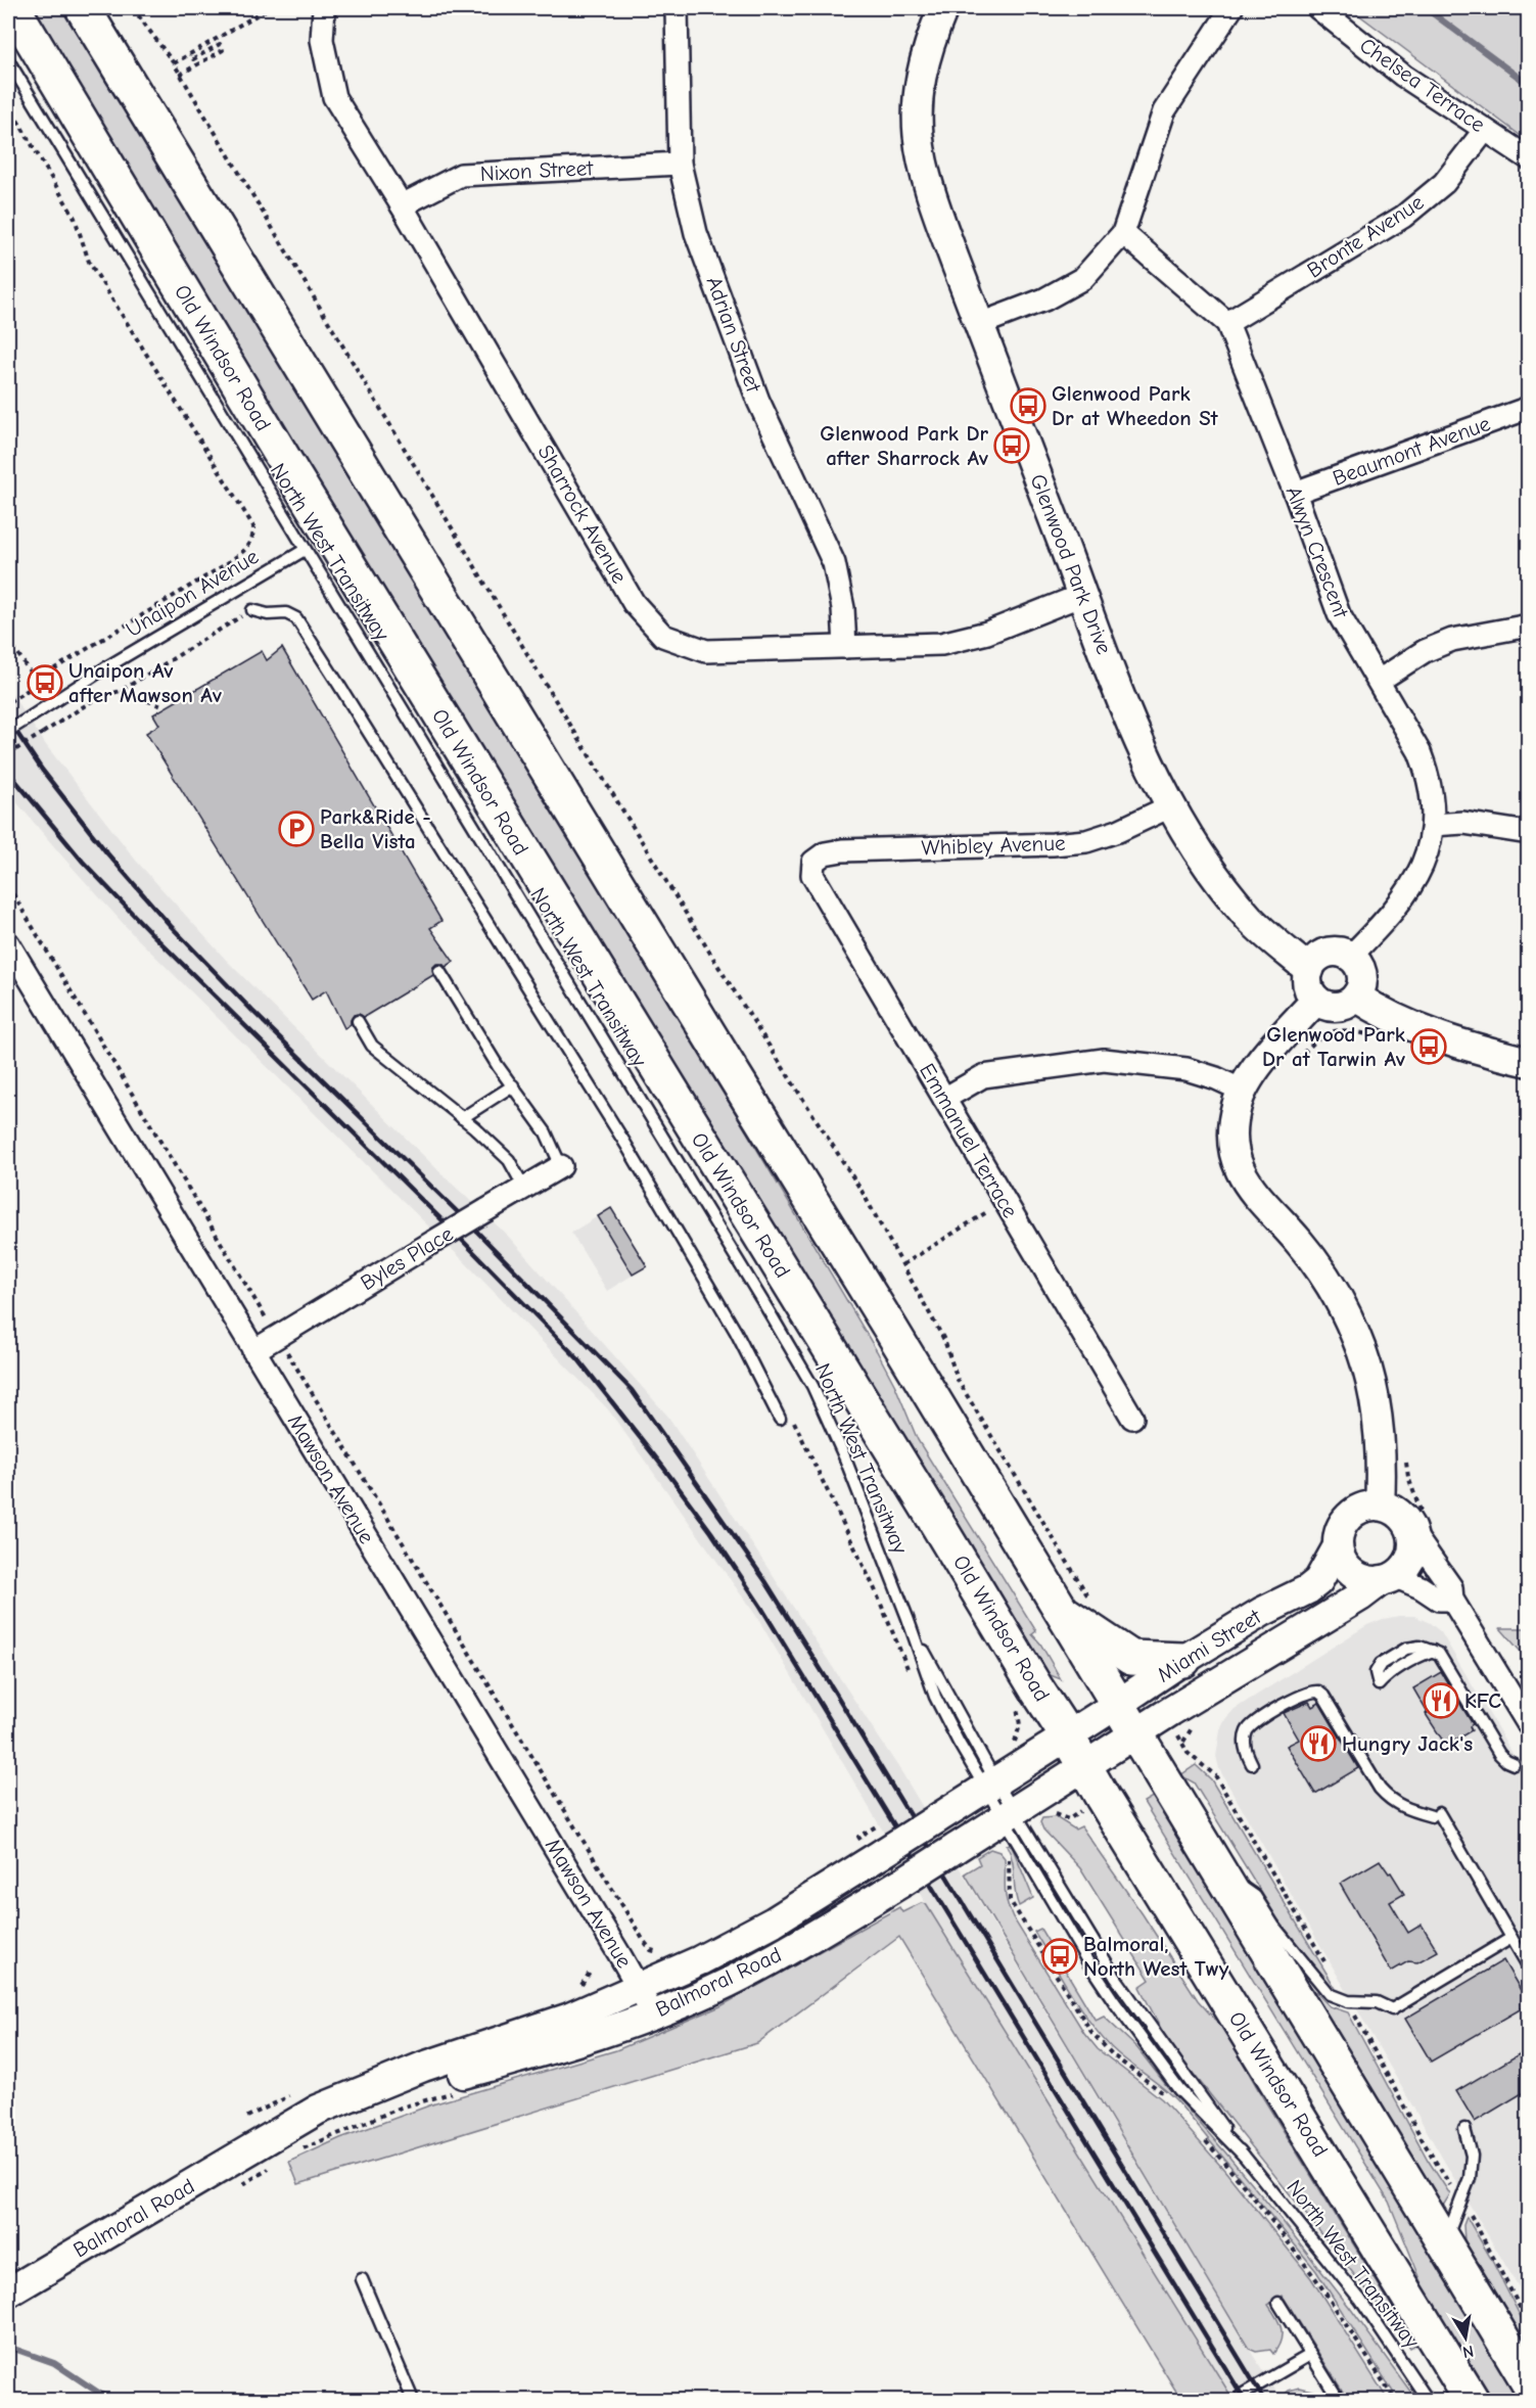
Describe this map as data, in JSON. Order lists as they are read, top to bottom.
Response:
{
  "streets": {
    "highway": ["Old Windsor Road"],
    "street": [
      "Chelsea Terrace",
      "Nixon Street",
      "Bronte Avenue",
      "Adrian Street",
      "Beaumont Avenue",
      "Sharrock Avenue",
      "Alwyn Crescent",
      "Glenwood Park Drive",
      "Whibley Avenue",
      "Emmanuel Terrace",
      "Byles Place",
      "Mawson Avenue",
      "Miami Street",
      "Balmoral Road"
    ],
    "lane": ["North West Transitway", "Unaipon Avenue"]
  },
  "crossings": [
    ["Chelsea Terrace", "Bronte Avenue"],
    ["Nixon Street", "Adrian Street"],
    ["Nixon Street", "Sharrock Avenue"],
    ["Bronte Avenue", "Alwyn Crescent"],
    ["Adrian Street", "Sharrock Avenue"],
    ["Old Windsor Road", "Miami Street"],
    ["Old Windsor Road", "Balmoral Road"],
    ["Beaumont Avenue", "Alwyn Crescent"],
    ["Sharrock Avenue", "Glenwood Park Drive"],
    ["North West Transitway", "Unaipon Avenue"],
    ["North West Transitway", "Balmoral Road"],
    ["Alwyn Crescent", "Glenwood Park Drive"],
    ["Glenwood Park Drive", "Whibley Avenue"],
    ["Whibley Avenue", "Emmanuel Terrace"],
    ["Byles Place", "Mawson Avenue"],
    ["Mawson Avenue", "Balmoral Road"],
    ["Miami Street", "Balmoral Road"]
  ],
  "places": {
    "bus stop": [
      "Glenwood Park Dr at Wheedon St",
      "Glenwood Park Dr after Sharrock Av",
      "Unaipon Av after Mawson Av",
      "Glenwood Park Dr at Tarwin Av",
      "Balmoral, North West Twy"
    ],
    "parking": ["Park&Ride - Bella Vista"],
    "restaurant": ["KFC", "Hungry Jack's"]
  },
  "north": "bottom"
}
